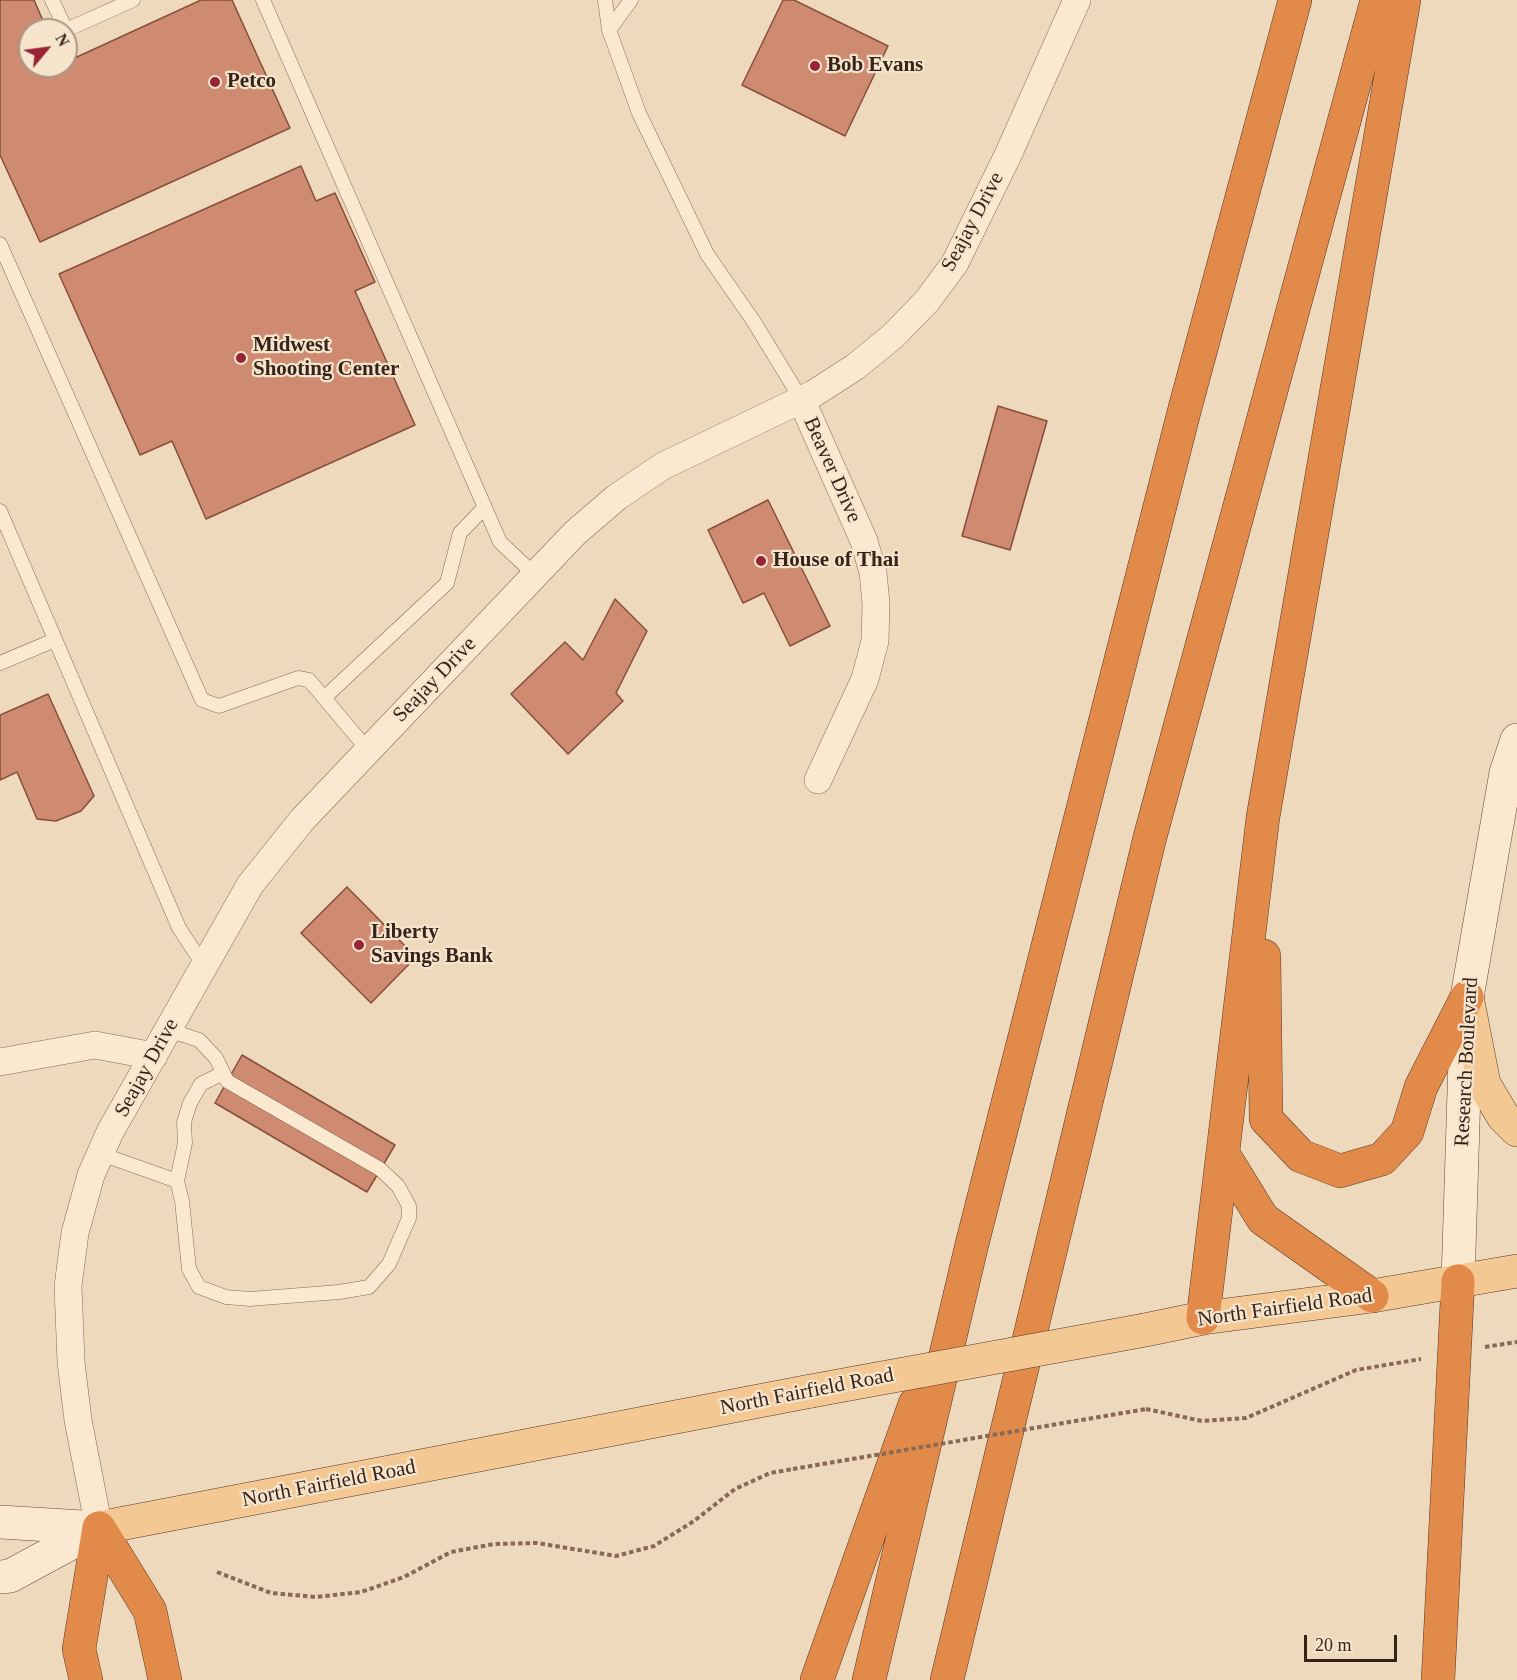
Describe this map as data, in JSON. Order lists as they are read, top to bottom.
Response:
{
  "streets": {
    "main road": ["Research Boulevard", "North Fairfield Road"],
    "street": ["Seajay Drive", "Beaver Drive"]
  },
  "crossings": [
    ["Seajay Drive", "Beaver Drive"],
    ["Seajay Drive", "North Fairfield Road"],
    ["Research Boulevard", "North Fairfield Road"]
  ],
  "places": [
    "Bob Evans",
    "Petco",
    "Midwest Shooting Center",
    "House of Thai",
    "Liberty Savings Bank"
  ],
  "scale_bar": "20 m",
  "north": "top right"
}
